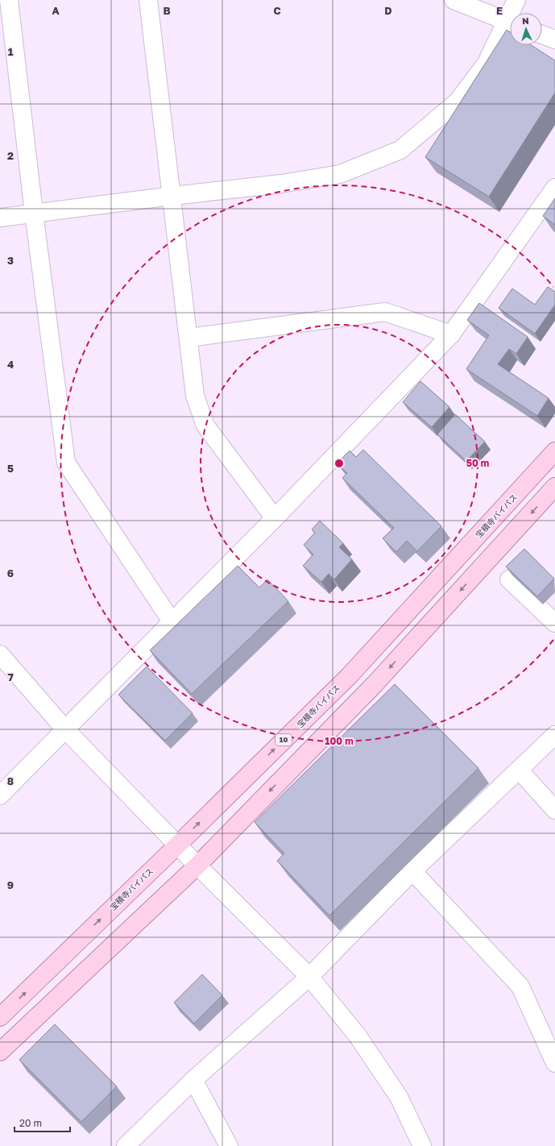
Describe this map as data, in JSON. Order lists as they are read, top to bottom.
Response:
{
  "streets": {
    "main road": ["宝積寺バイパス", "10"]
  },
  "scale_bar": "20 m",
  "north": "top",
  "grid": {
    "columns": [
      "A",
      "B",
      "C",
      "D",
      "E"
    ],
    "rows": [
      "1",
      "2",
      "3",
      "4",
      "5",
      "6",
      "7",
      "8",
      "9"
    ]
  },
  "rings": ["50 m", "100 m"]
}
